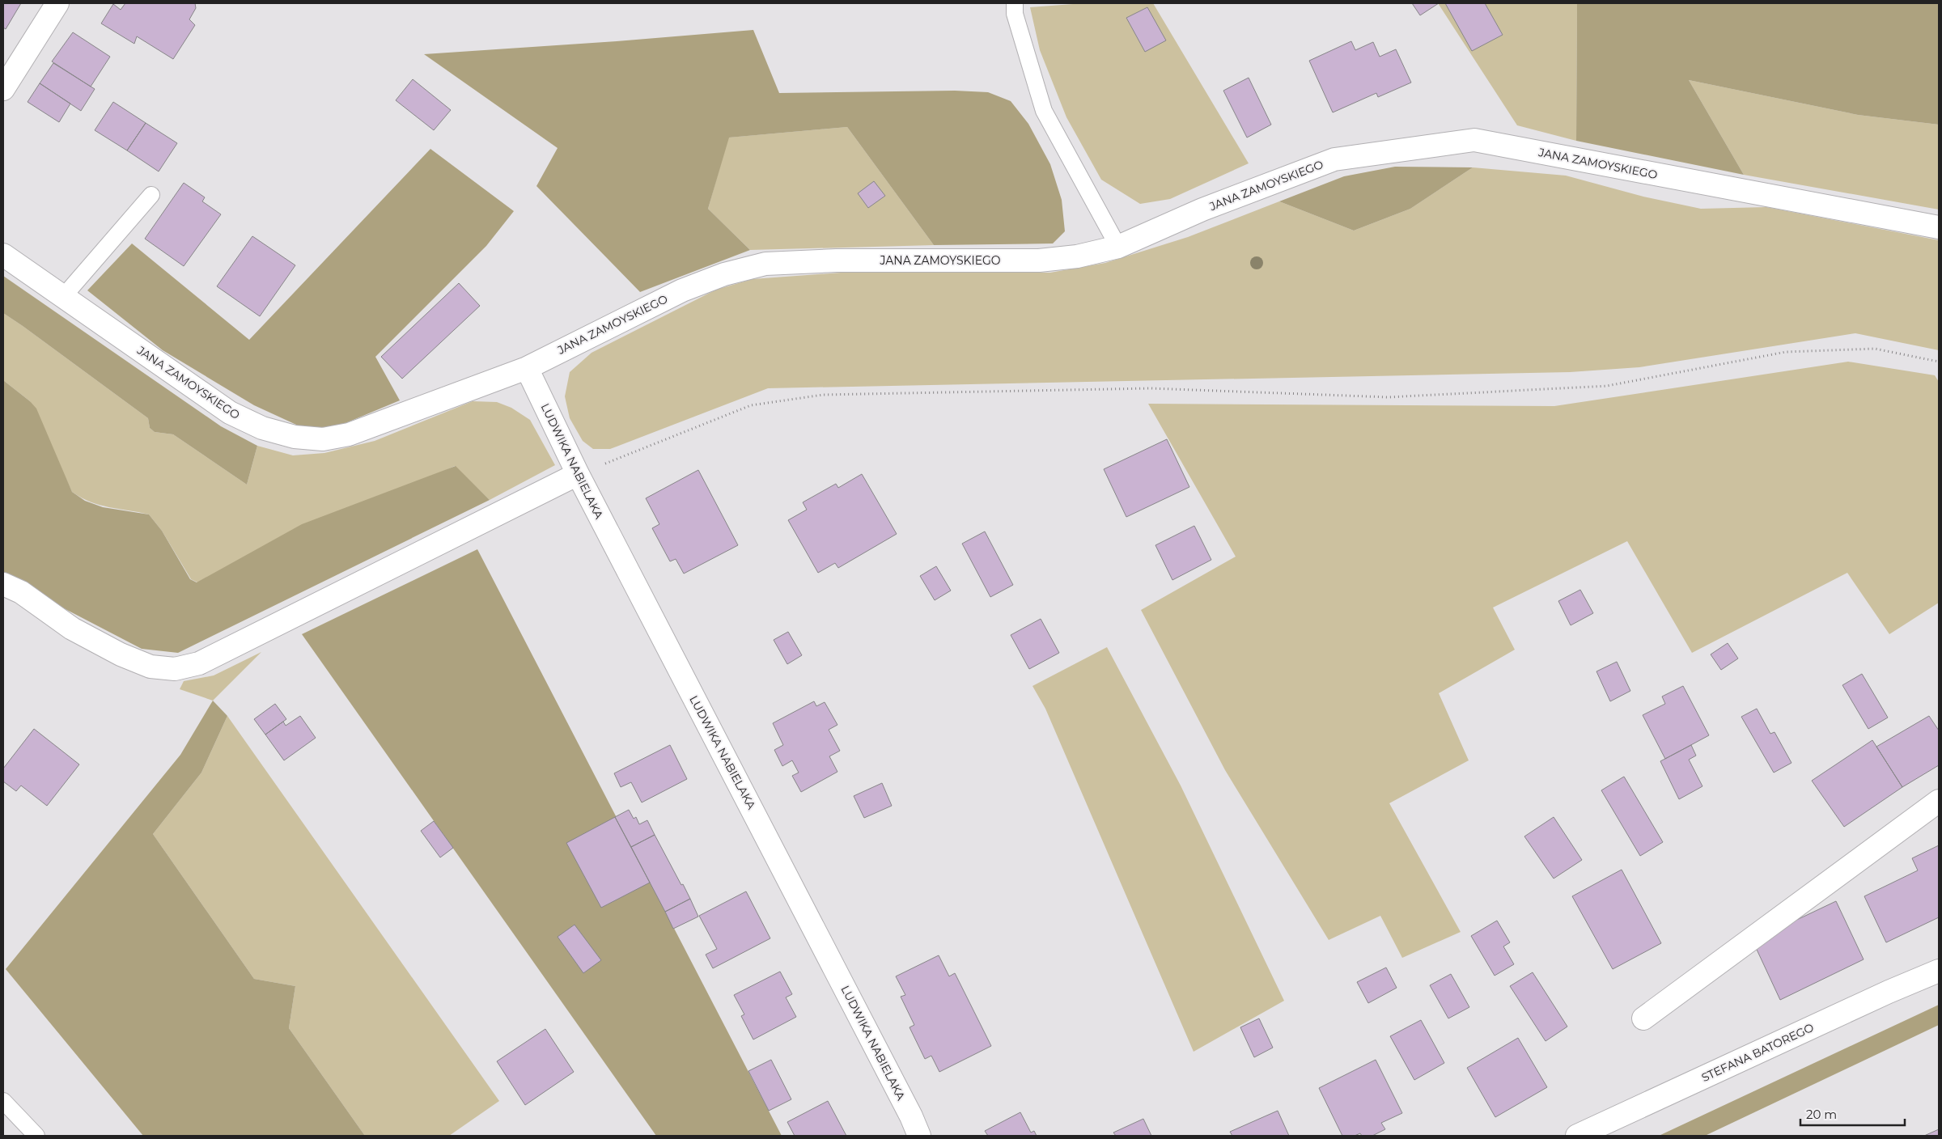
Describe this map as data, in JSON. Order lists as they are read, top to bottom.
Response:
{
  "streets": {
    "street": ["JANA ZAMOYSKIEGO", "LUDWIKA NABIELAKA", "STEFANA BATOREGO"]
  },
  "crossings": [
    ["JANA ZAMOYSKIEGO", "LUDWIKA NABIELAKA"]
  ],
  "scale_bar": "20 m"
}
